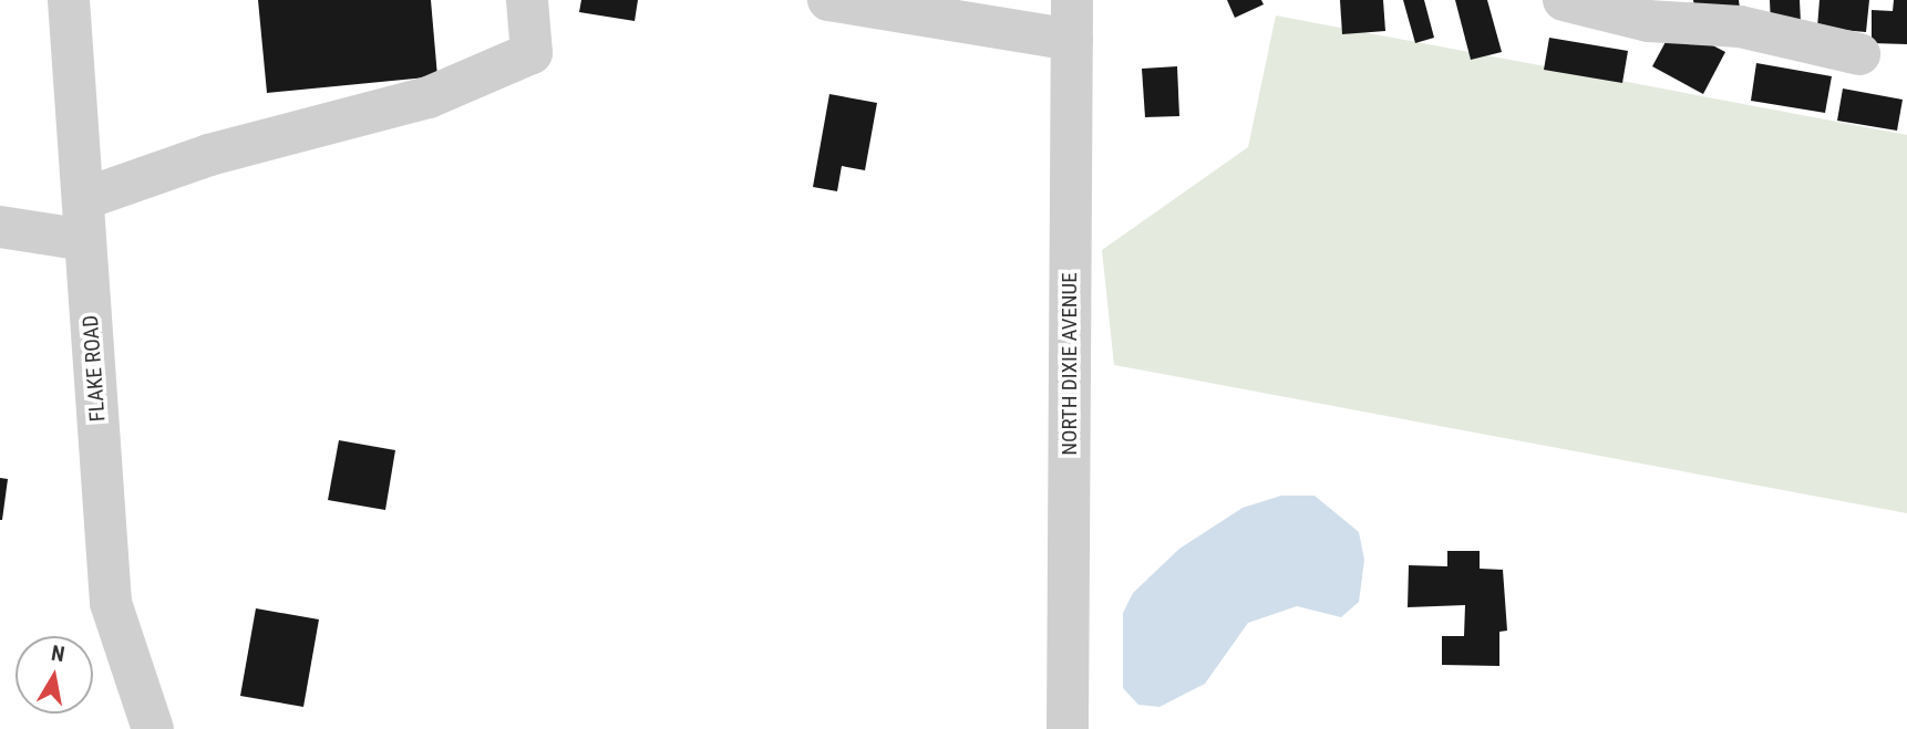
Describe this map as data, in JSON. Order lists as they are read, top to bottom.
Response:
{
  "streets": {
    "street": ["NORTH DIXIE AVENUE", "FLAKE ROAD"]
  },
  "north": "top"
}
